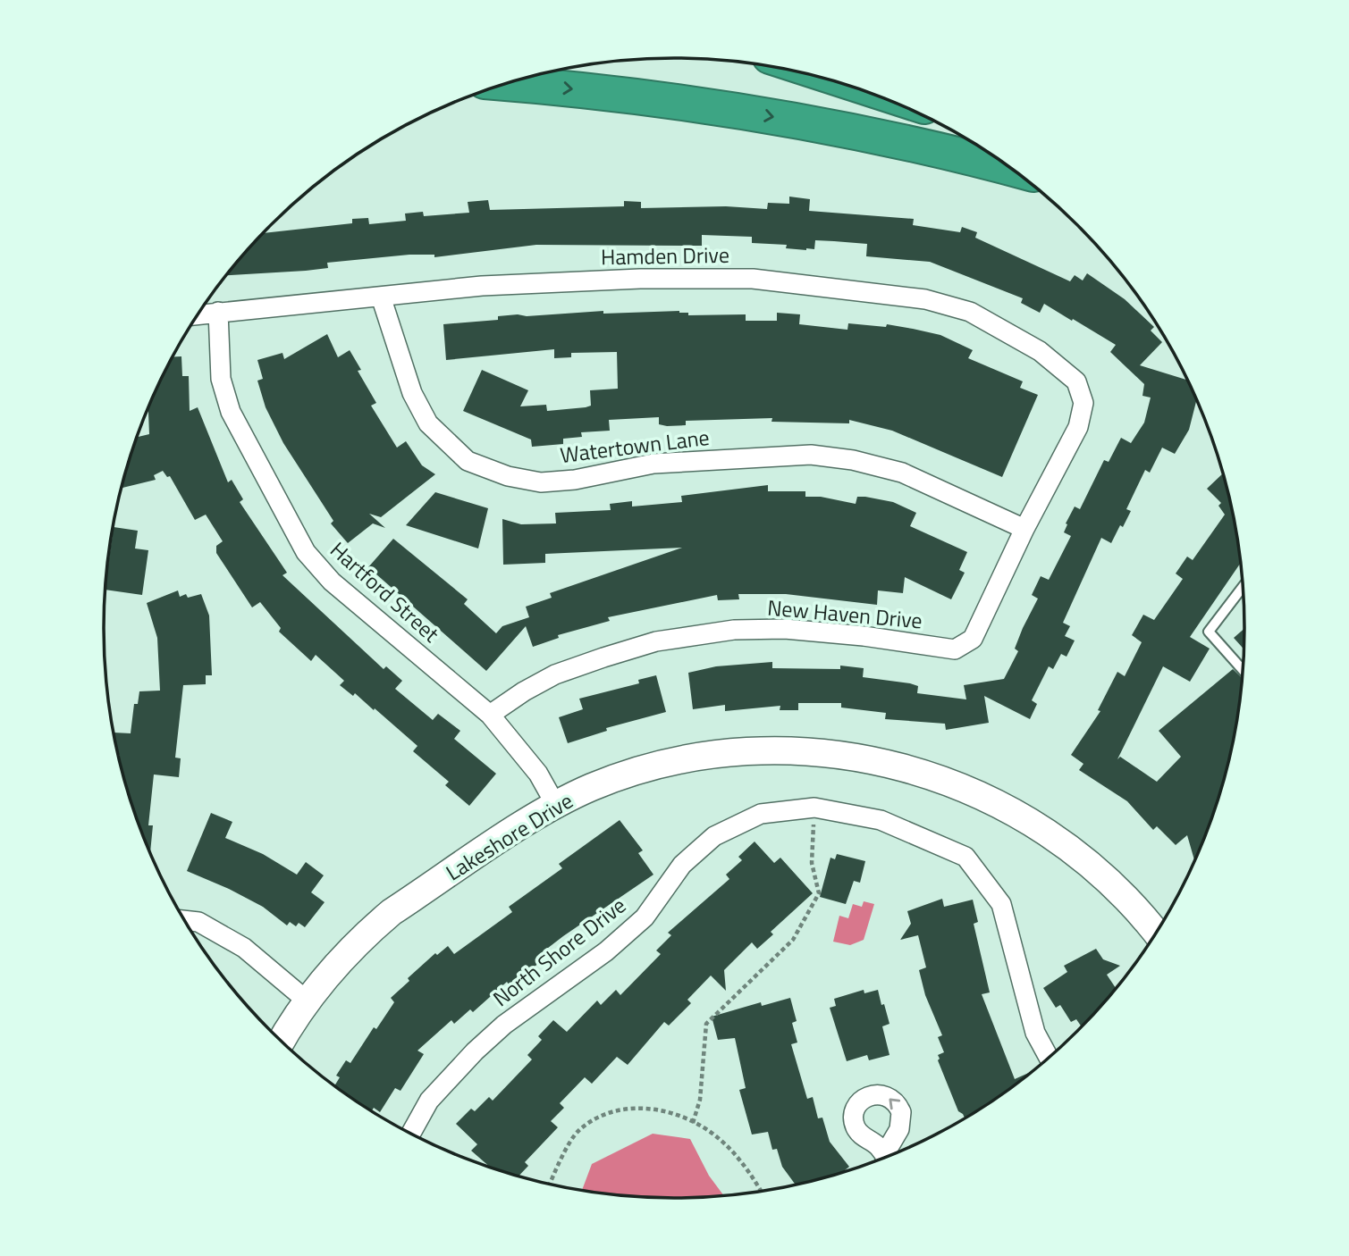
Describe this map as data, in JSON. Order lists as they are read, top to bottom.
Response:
{
  "streets": {
    "street": [
      "Hamden Drive",
      "Watertown Lane",
      "Hartford Street",
      "New Haven Drive",
      "Lakeshore Drive",
      "North Shore Drive"
    ]
  },
  "crossings": [
    ["Hamden Drive", "Watertown Lane"],
    ["Hamden Drive", "Hartford Street"],
    ["Hamden Drive", "New Haven Drive"],
    ["Watertown Lane", "New Haven Drive"],
    ["Hartford Street", "New Haven Drive"],
    ["Hartford Street", "Lakeshore Drive"]
  ]
}
